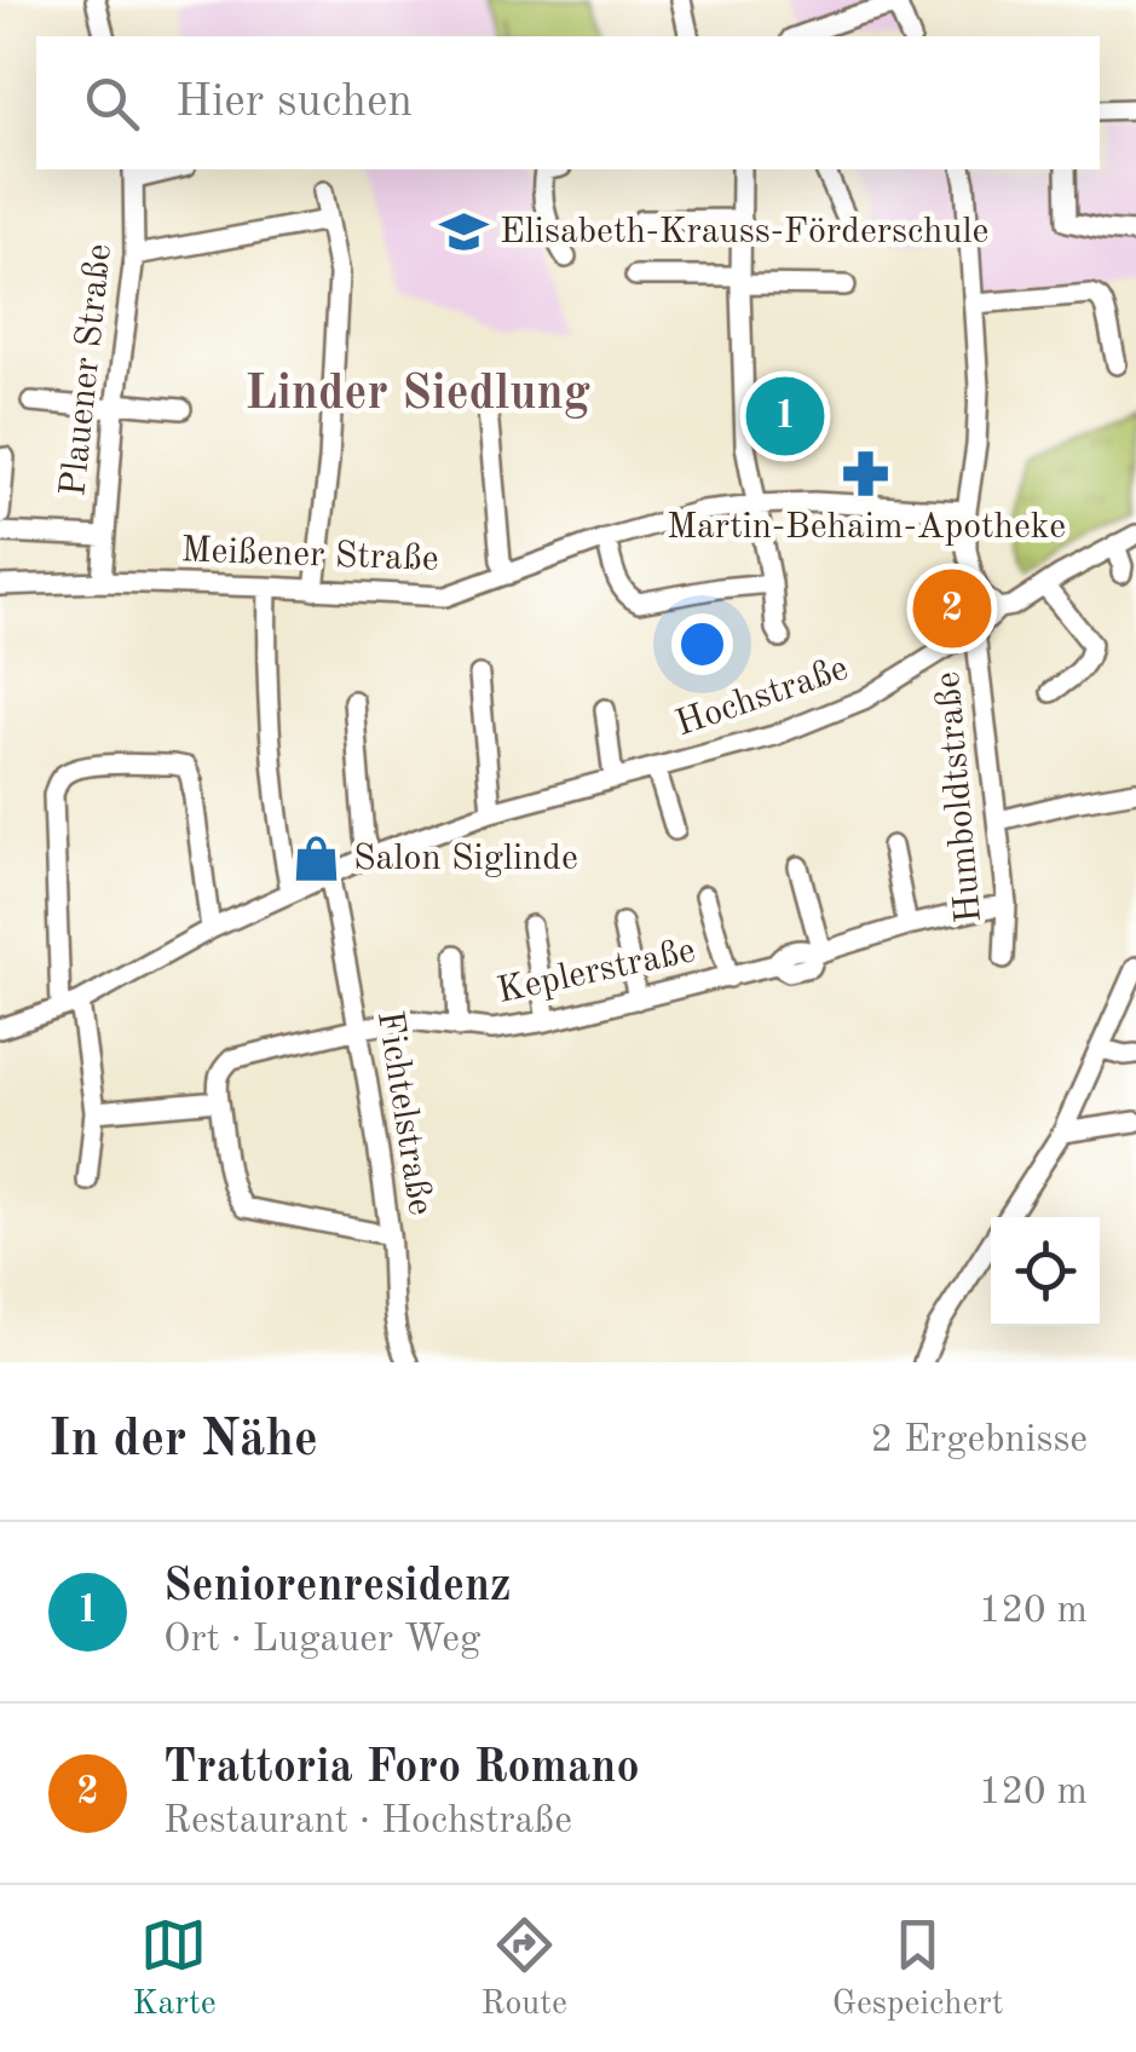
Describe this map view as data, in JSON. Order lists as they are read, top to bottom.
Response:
{
  "streets": {
    "street": [
      "Plauener Straße",
      "Meißener Straße",
      "Hochstraße",
      "Humboldtstraße",
      "Keplerstraße",
      "Fichtelstraße"
    ]
  },
  "crossings": [
    ["Plauener Straße", "Meißener Straße"],
    ["Hochstraße", "Humboldtstraße"],
    ["Hochstraße", "Fichtelstraße"],
    ["Humboldtstraße", "Keplerstraße"],
    ["Keplerstraße", "Fichtelstraße"]
  ],
  "districts": ["Linder Siedlung"],
  "places": {
    "school or university": ["Elisabeth-Krauss-Förderschule"],
    "pharmacy": ["Martin-Behaim-Apotheke"],
    "shop": ["Salon Siglinde"]
  },
  "page": {
    "search": "Hier suchen",
    "pins": ["1", "2"],
    "heading": ["In der Nähe", "2 Ergebnisse"],
    "list": [
      {
        "mark": "1",
        "name": "Seniorenresidenz",
        "note": "Ort · Lugauer Weg",
        "value": "120 m"
      },
      {
        "mark": "2",
        "name": "Trattoria Foro Romano",
        "note": "Restaurant · Hochstraße",
        "value": "120 m"
      }
    ],
    "nav": ["Karte", "Route", "Gespeichert"]
  }
}
